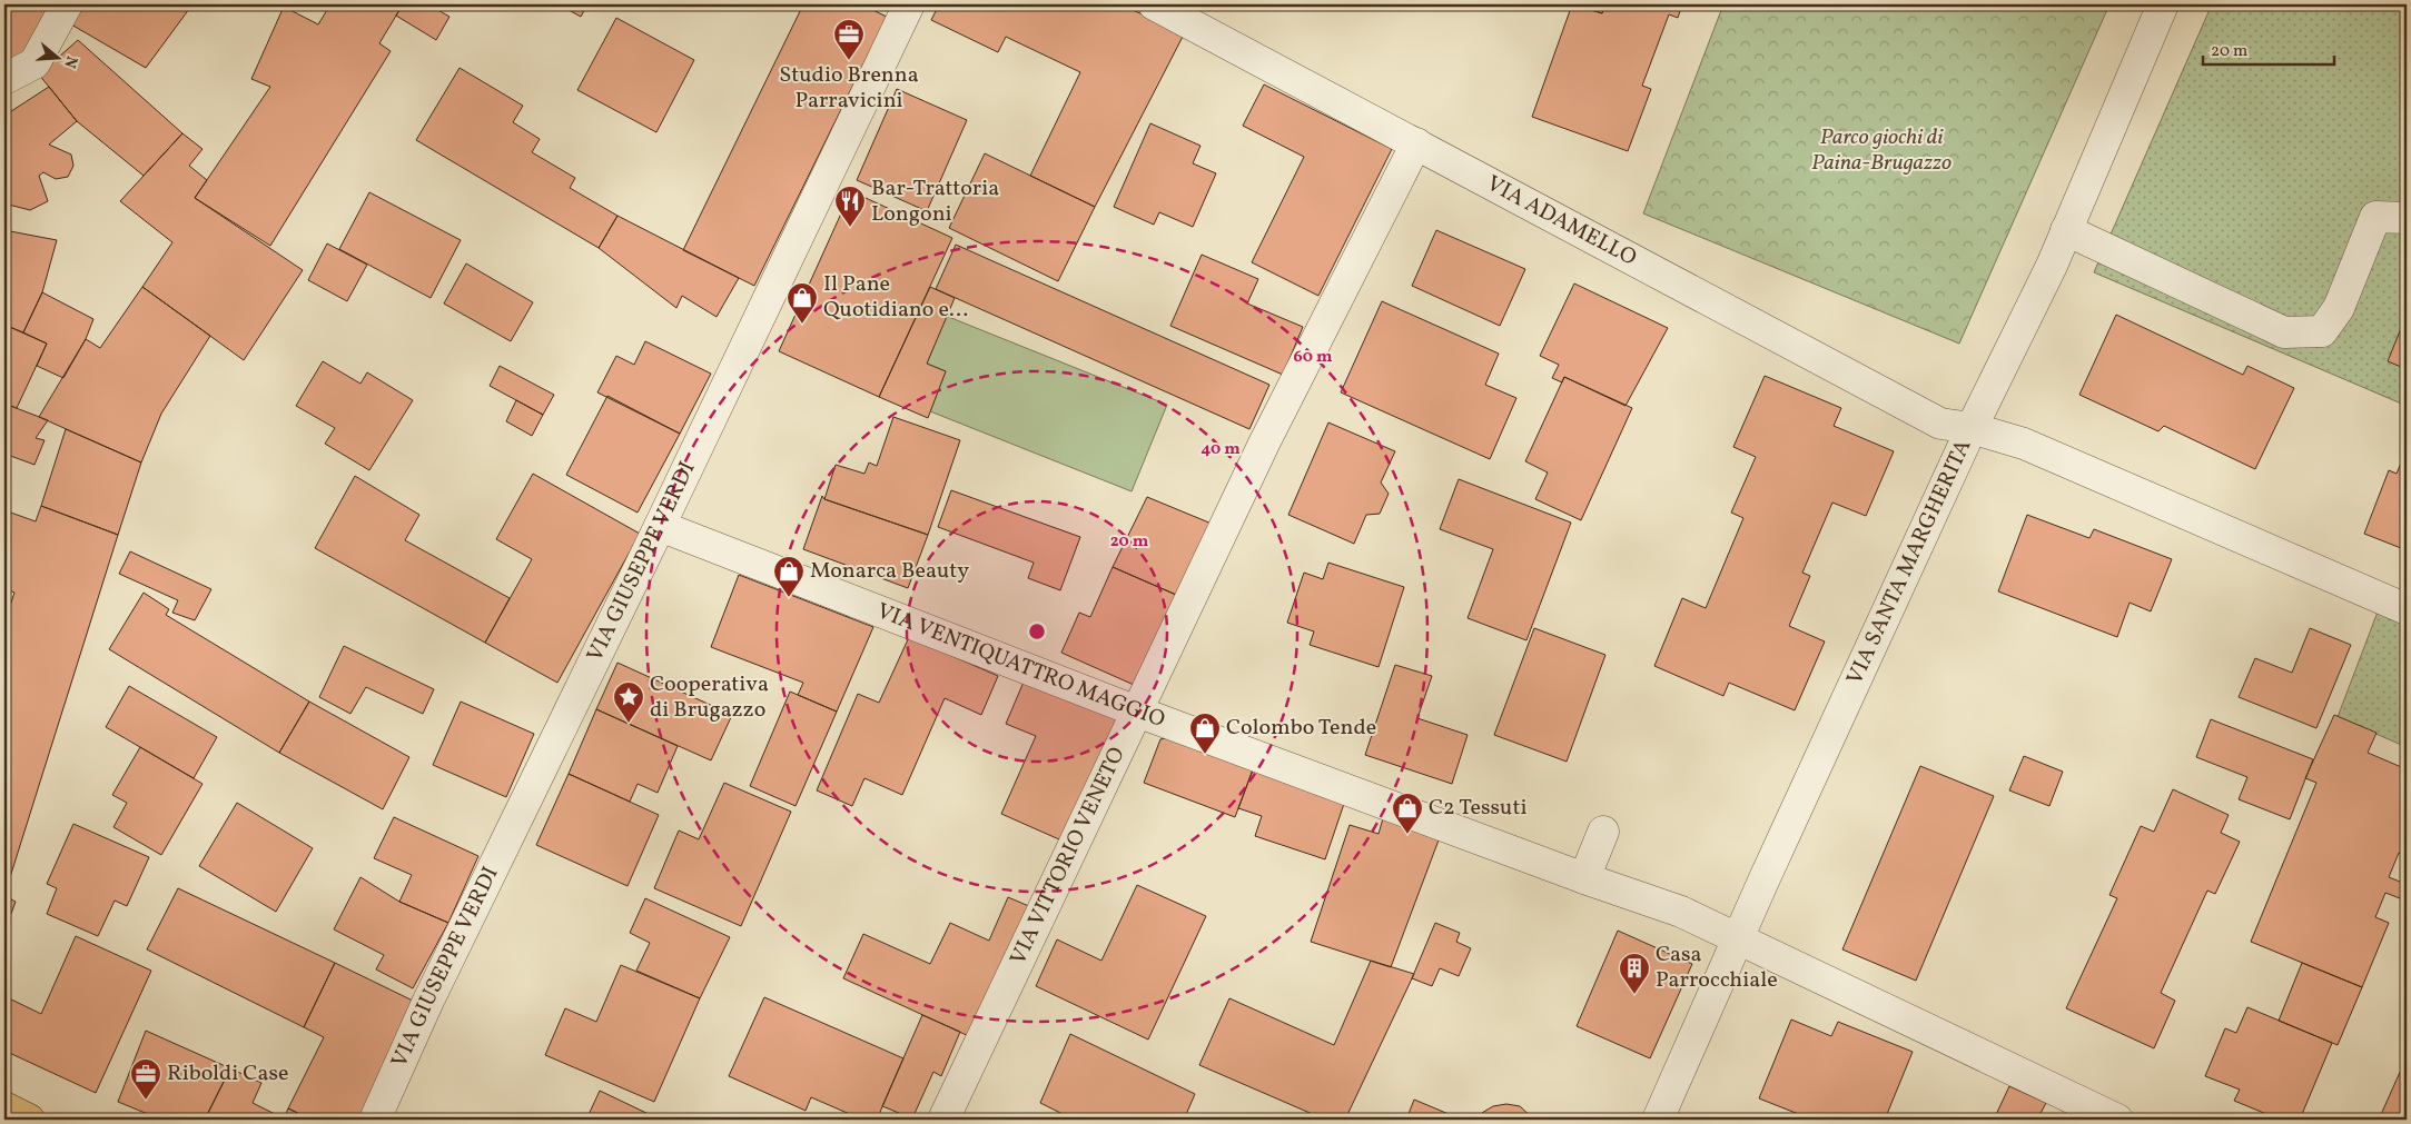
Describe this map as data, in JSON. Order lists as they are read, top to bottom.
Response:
{
  "streets": {
    "street": [
      "VIA ADAMELLO",
      "VIA GIUSEPPE VERDI",
      "VIA SANTA MARGHERITA",
      "VIA VENTIQUATTRO MAGGIO",
      "VIA VITTORIO VENETO"
    ]
  },
  "crossings": [
    ["VIA ADAMELLO", "VIA SANTA MARGHERITA"],
    ["VIA ADAMELLO", "VIA VITTORIO VENETO"],
    ["VIA GIUSEPPE VERDI", "VIA VENTIQUATTRO MAGGIO"],
    ["VIA SANTA MARGHERITA", "VIA VENTIQUATTRO MAGGIO"],
    ["VIA VENTIQUATTRO MAGGIO", "VIA VITTORIO VENETO"]
  ],
  "parks": ["Parco giochi di Paina-Brugazzo"],
  "places": {
    "office": ["Studio Brenna Parravicini", "Riboldi Case"],
    "restaurant": ["Bar-Trattoria Longoni"],
    "shop": [
      "Il Pane Quotidiano e...",
      "Monarca Beauty",
      "Colombo Tende",
      "C2 Tessuti"
    ],
    "place": ["Cooperativa di Brugazzo"],
    "building": ["Casa Parrocchiale"]
  },
  "scale_bar": "20 m",
  "north": "right",
  "rings": ["60 m", "40 m", "20 m"]
}
